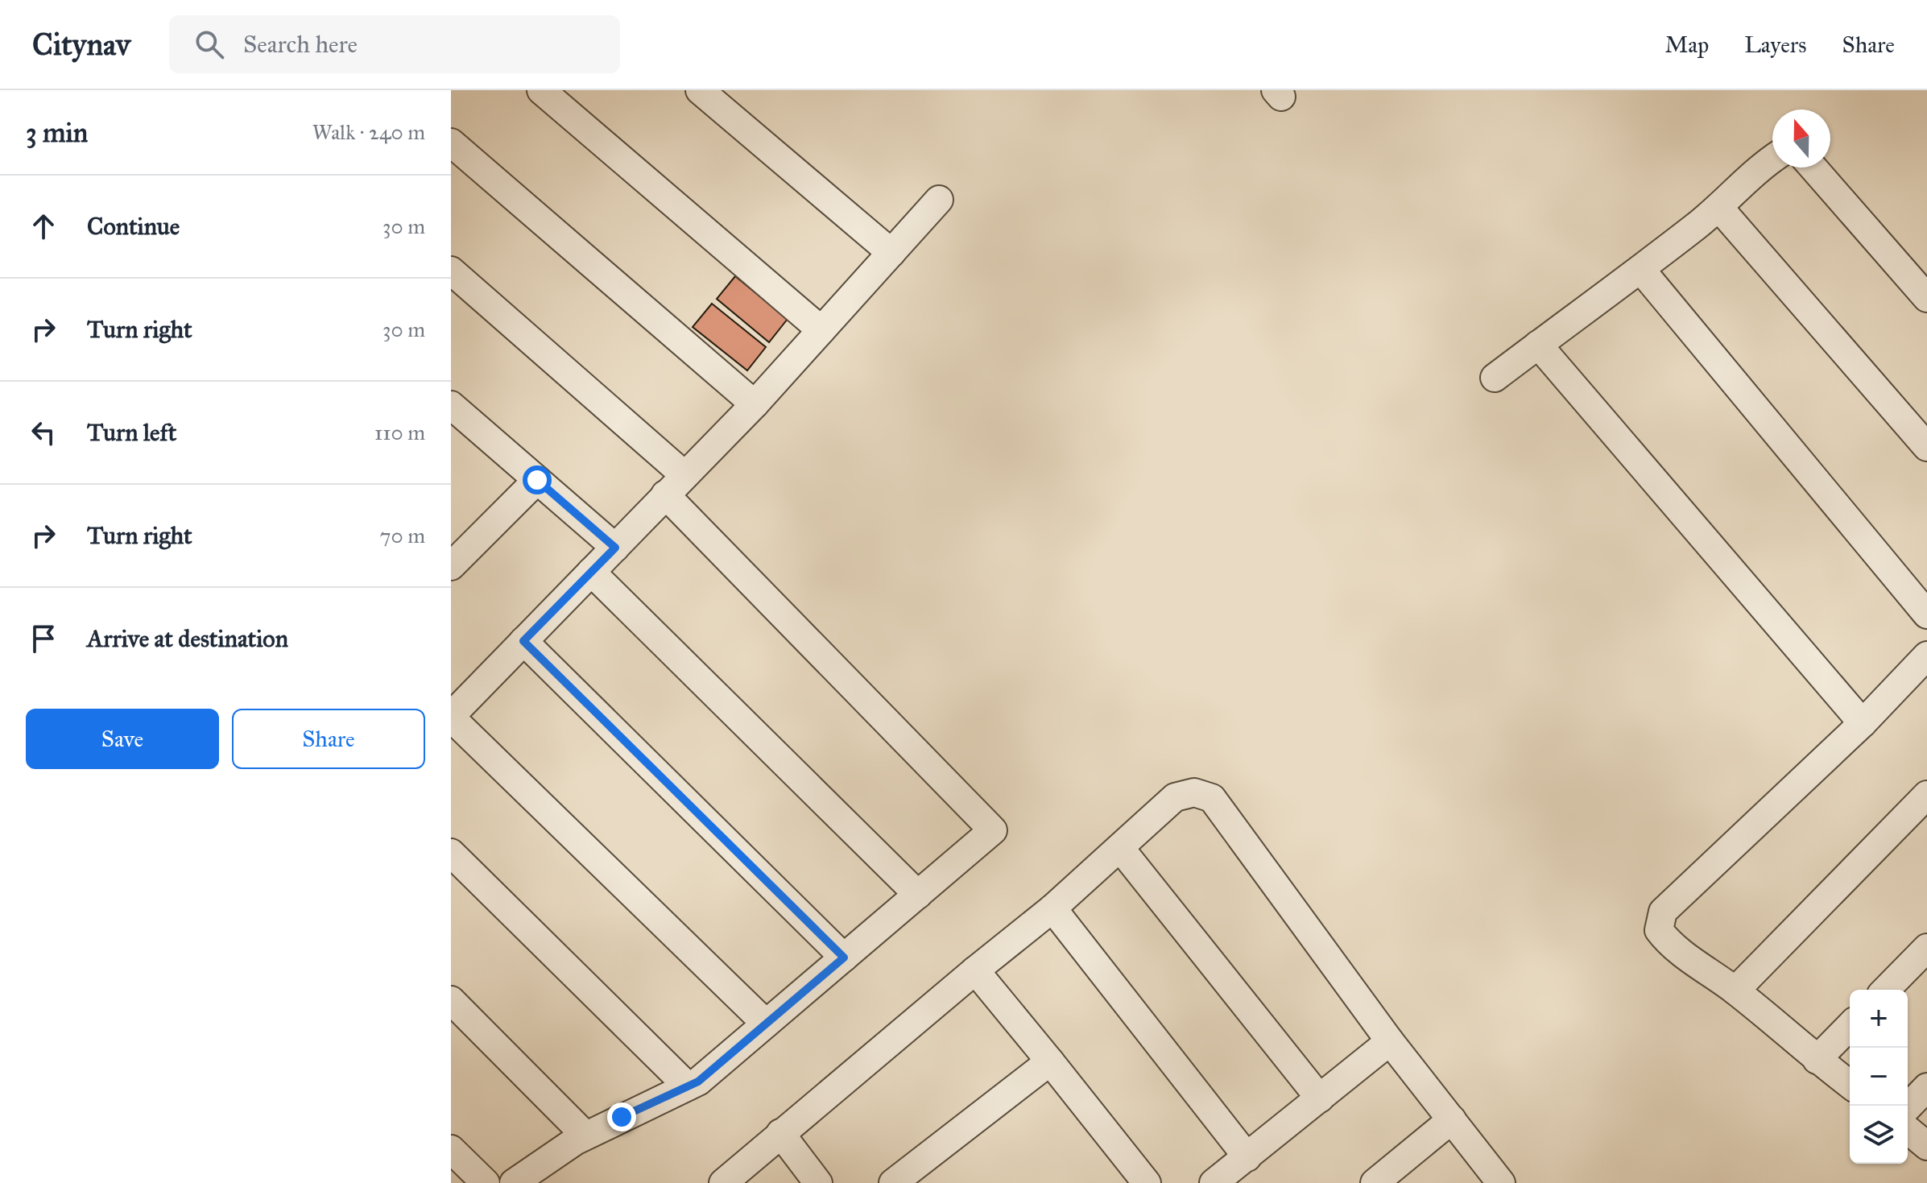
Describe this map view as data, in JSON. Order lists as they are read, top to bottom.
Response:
{
  "north": "top",
  "page": {
    "header": "Citynav",
    "search": "Search here",
    "nav": ["Map", "Layers", "Share"],
    "heading": ["3 min", "Walk · 240 m"],
    "list": [
      ["Continue", "30 m"],
      ["Turn right", "30 m"],
      ["Turn left", "110 m"],
      ["Turn right", "70 m"],
      "Arrive at destination"
    ],
    "buttons": ["Save", "Share"],
    "map_buttons": ["+", "−"]
  }
}
